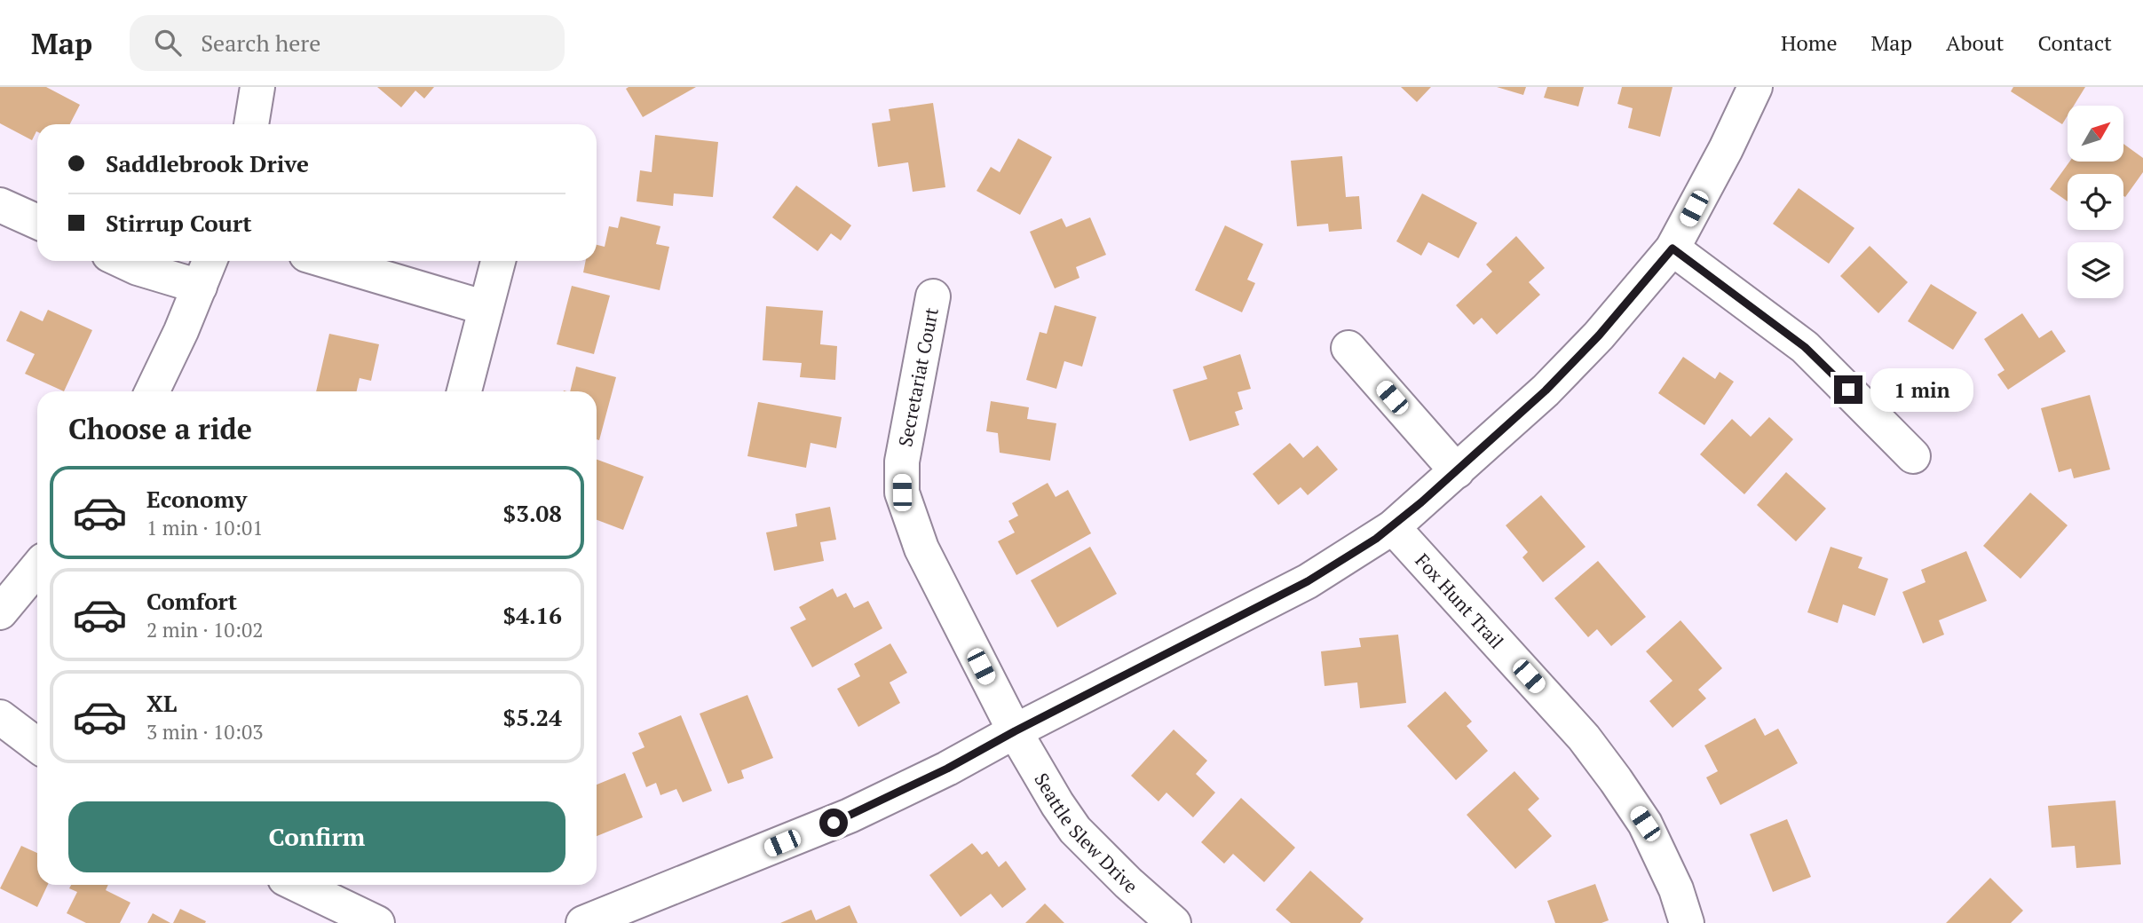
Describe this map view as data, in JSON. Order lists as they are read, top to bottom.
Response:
{
  "streets": {
    "street": ["Secretariat Court", "Fox Hunt Trail", "Seattle Slew Drive"]
  },
  "crossings": [
    ["Secretariat Court", "Seattle Slew Drive"]
  ],
  "north": "top right",
  "page": {
    "header": "Map",
    "search": "Search here",
    "nav": [
      "Home",
      "Map",
      "About",
      "Contact"
    ],
    "banner": ["Saddlebrook Drive", "Stirrup Court"],
    "bubble": "1 min",
    "heading": "Choose a ride",
    "list": [
      {
        "name": "Economy",
        "note": "1 min · 10:01",
        "value": "$3.08"
      },
      {
        "name": "Comfort",
        "note": "2 min · 10:02",
        "value": "$4.16"
      },
      {
        "name": "XL",
        "note": "3 min · 10:03",
        "value": "$5.24"
      }
    ],
    "buttons": "Confirm"
  }
}
